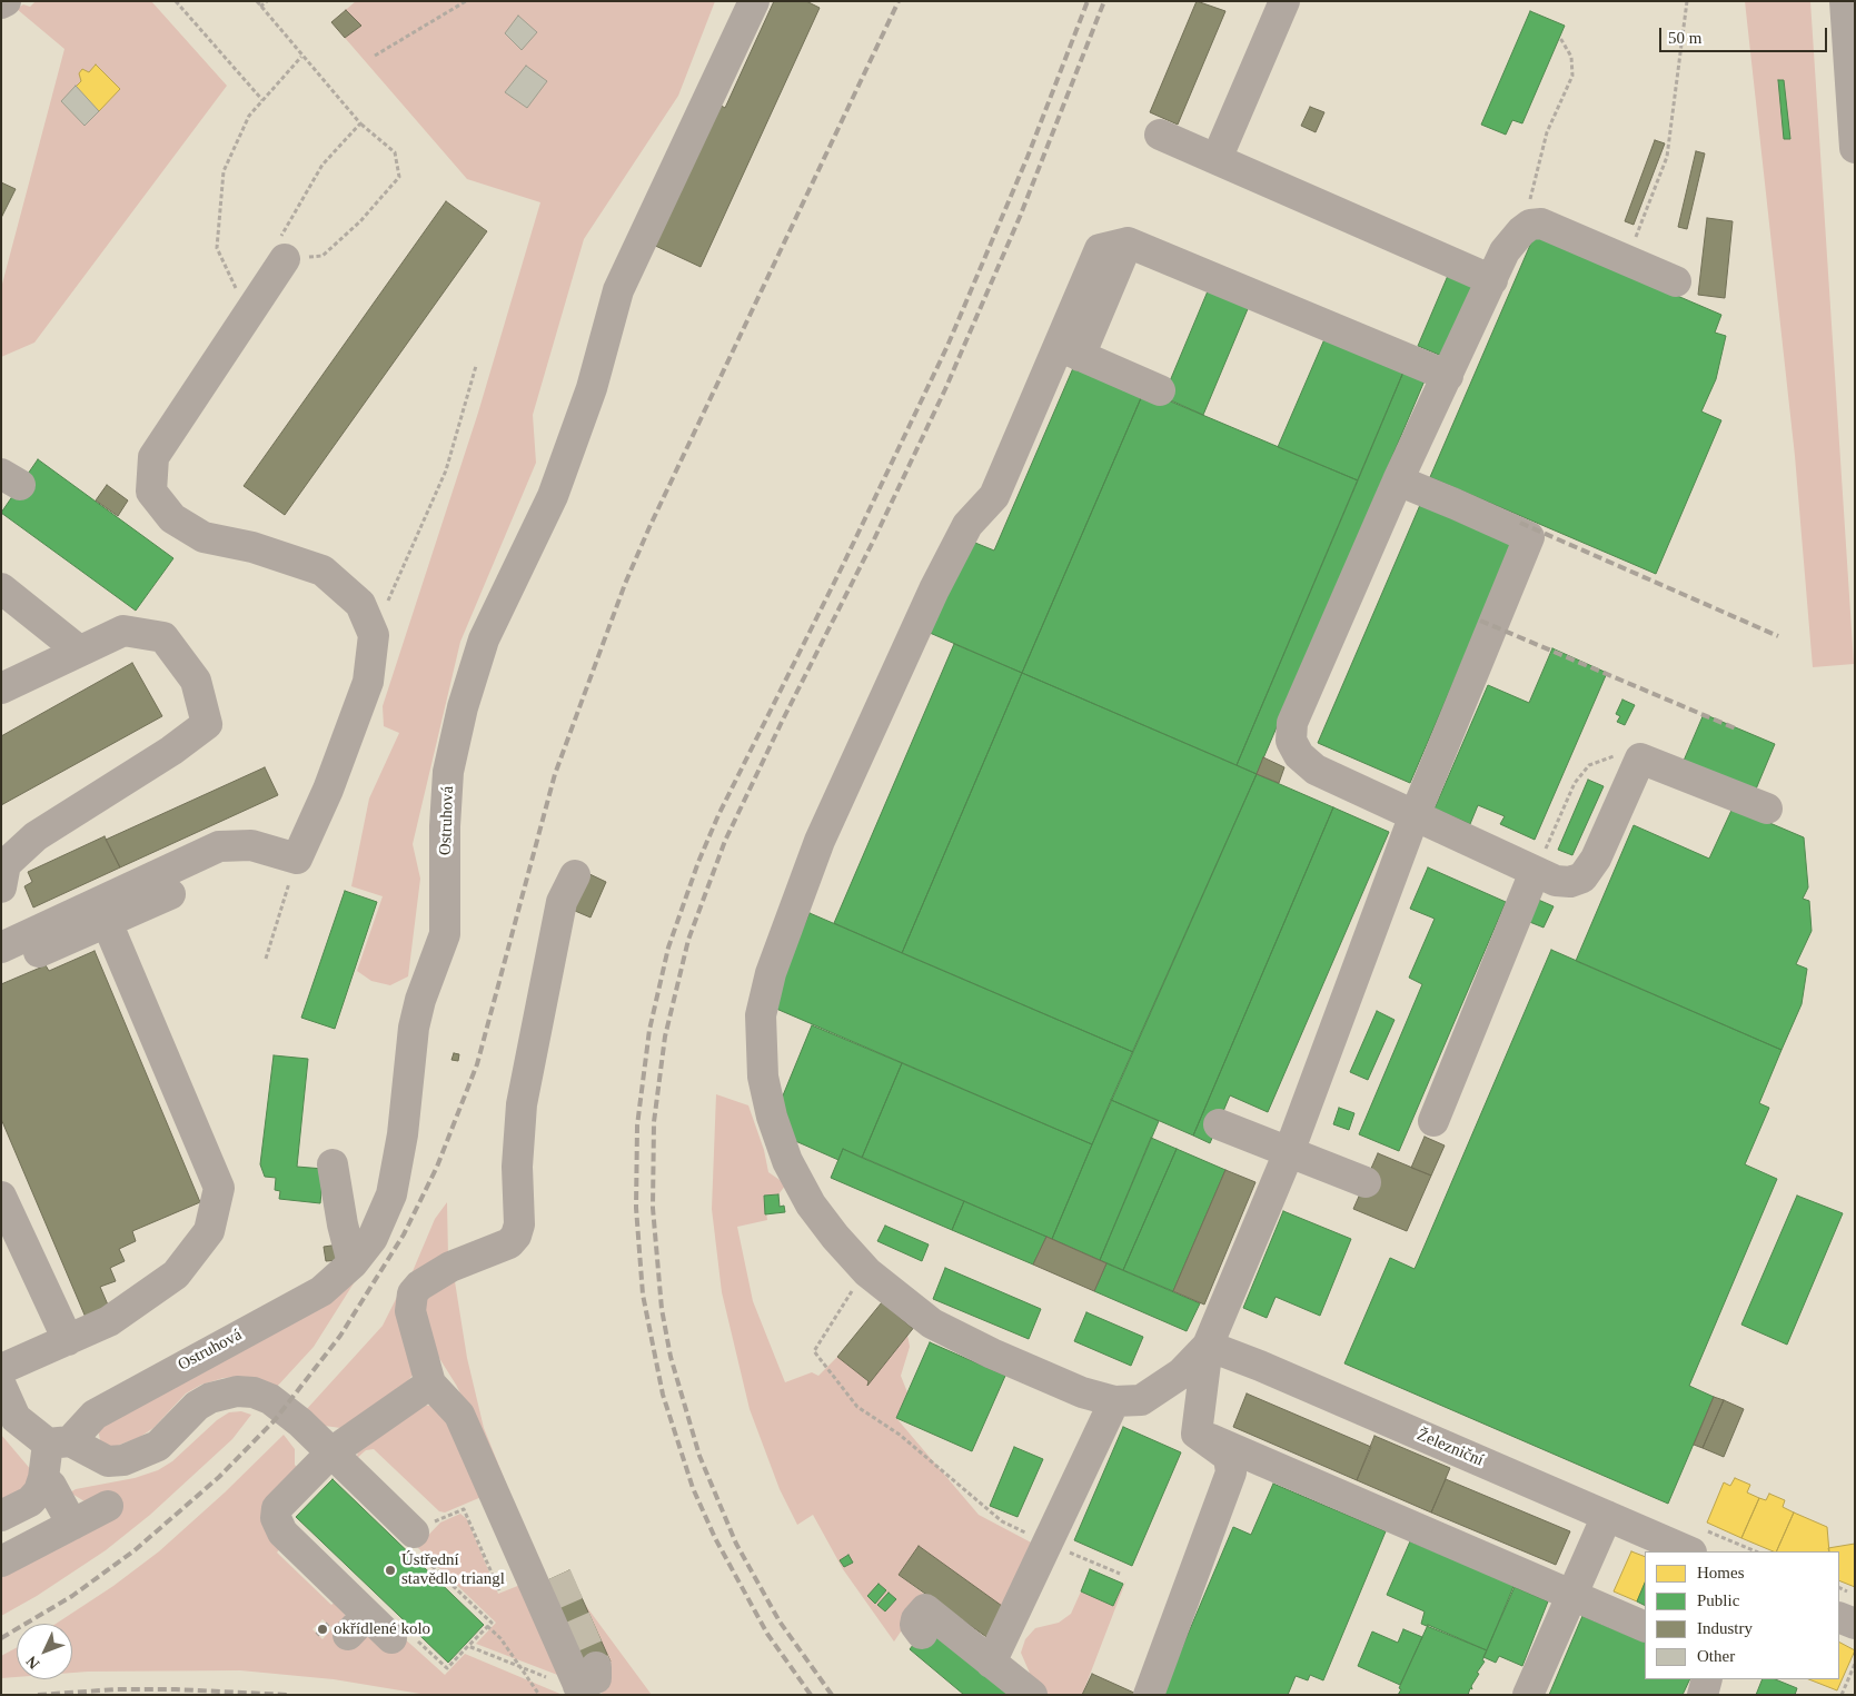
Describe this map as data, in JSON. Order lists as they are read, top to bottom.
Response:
{
  "streets": {
    "street": ["Ostruhová", "Železniční"]
  },
  "places": ["Ústřední stavědlo triangl", "okřídlené kolo"],
  "legend": [
    "Homes",
    "Public",
    "Industry",
    "Other"
  ],
  "scale_bar": "50 m",
  "north": "bottom left"
}
